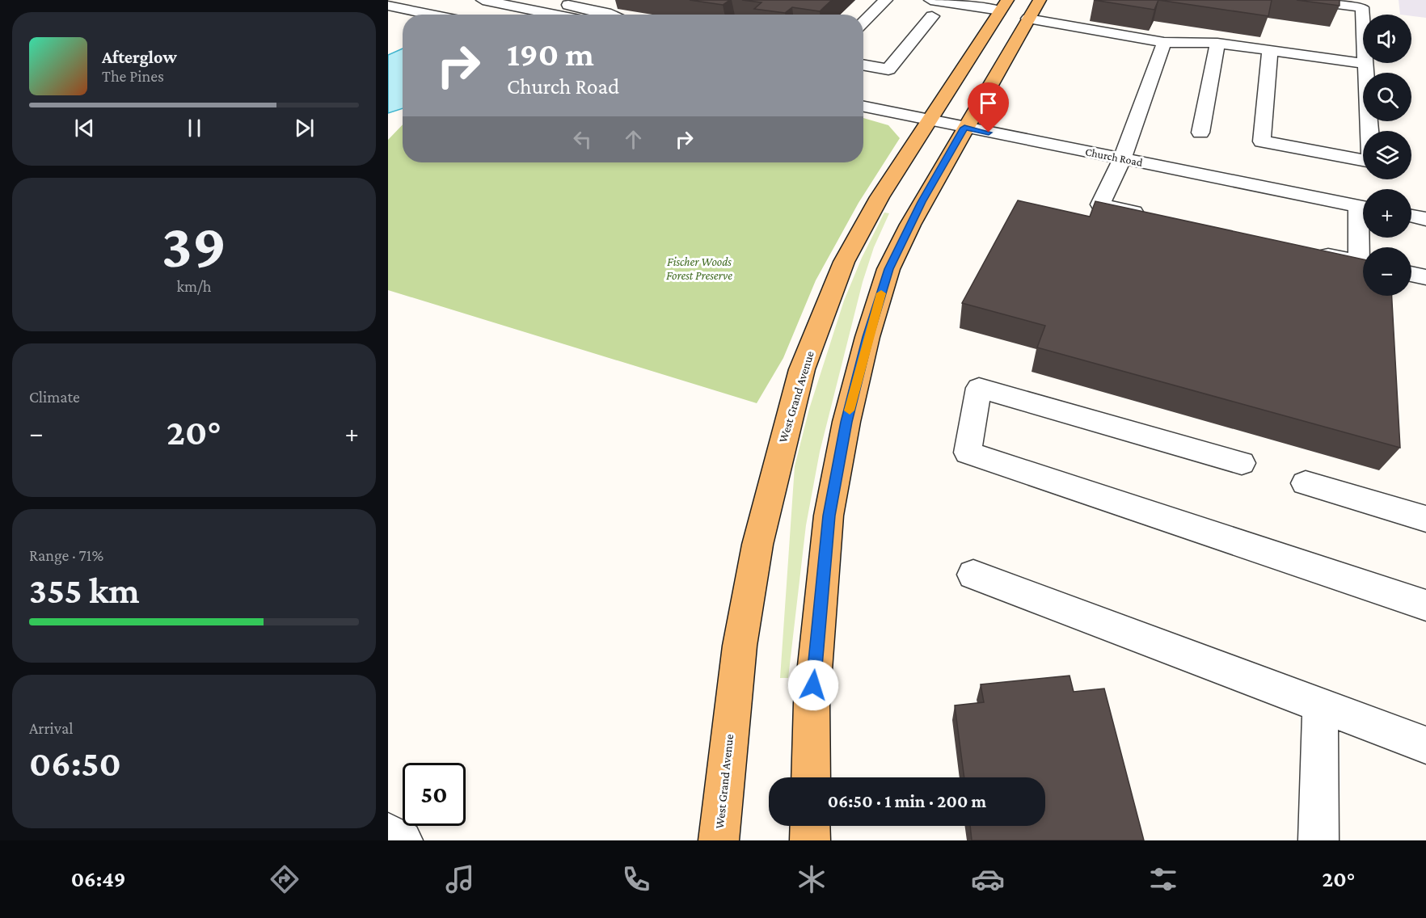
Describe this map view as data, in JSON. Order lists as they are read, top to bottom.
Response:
{
  "streets": {
    "main road": ["West Grand Avenue"],
    "street": ["Church Road"]
  },
  "crossings": [
    ["Church Road", "West Grand Avenue"]
  ],
  "parks": ["Fischer Woods Forest Preserve"],
  "page": {
    "map_buttons": ["+", "−"],
    "turn": ["190 m", "Church Road"],
    "song": ["Afterglow", "The Pines"],
    "tile": [
      ["39", "km/h"],
      "Climate",
      ["Range · 71%", "355 km"],
      ["Arrival", "06:50"]
    ],
    "heat": ["−", "20°", "+"],
    "limit": "50",
    "trip": "06:50 · 1 min · 200 m",
    "tabs": ["06:49", "20°"]
  }
}
